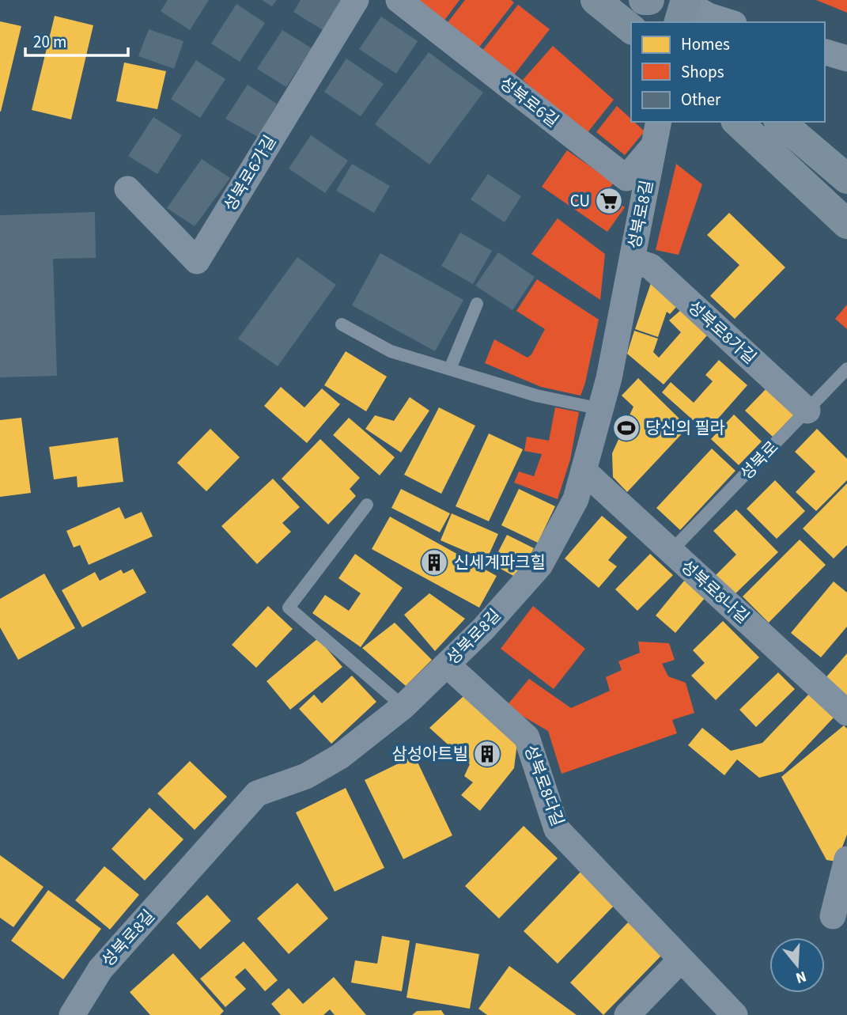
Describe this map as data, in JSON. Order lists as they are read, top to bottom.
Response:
{
  "streets": {
    "street": [
      "성북로6길",
      "성북로6가길",
      "성북로8길",
      "성북로8가길",
      "성북로8나길",
      "성북로8다길"
    ],
    "lane": ["성북로"]
  },
  "crossings": [
    ["성북로6길", "성북로8길"],
    ["성북로8길", "성북로8가길"],
    ["성북로8길", "성북로8나길"],
    ["성북로8길", "성북로8다길"],
    ["성북로8가길", "성북로"],
    ["성북로", "성북로8나길"]
  ],
  "places": {
    "supermarket": ["CU"],
    "sports": ["당신의 필라"],
    "building": ["신세계파크힐", "삼성아트빌"]
  },
  "legend": ["Homes", "Shops", "Other"],
  "scale_bar": "20 m",
  "north": "bottom"
}
